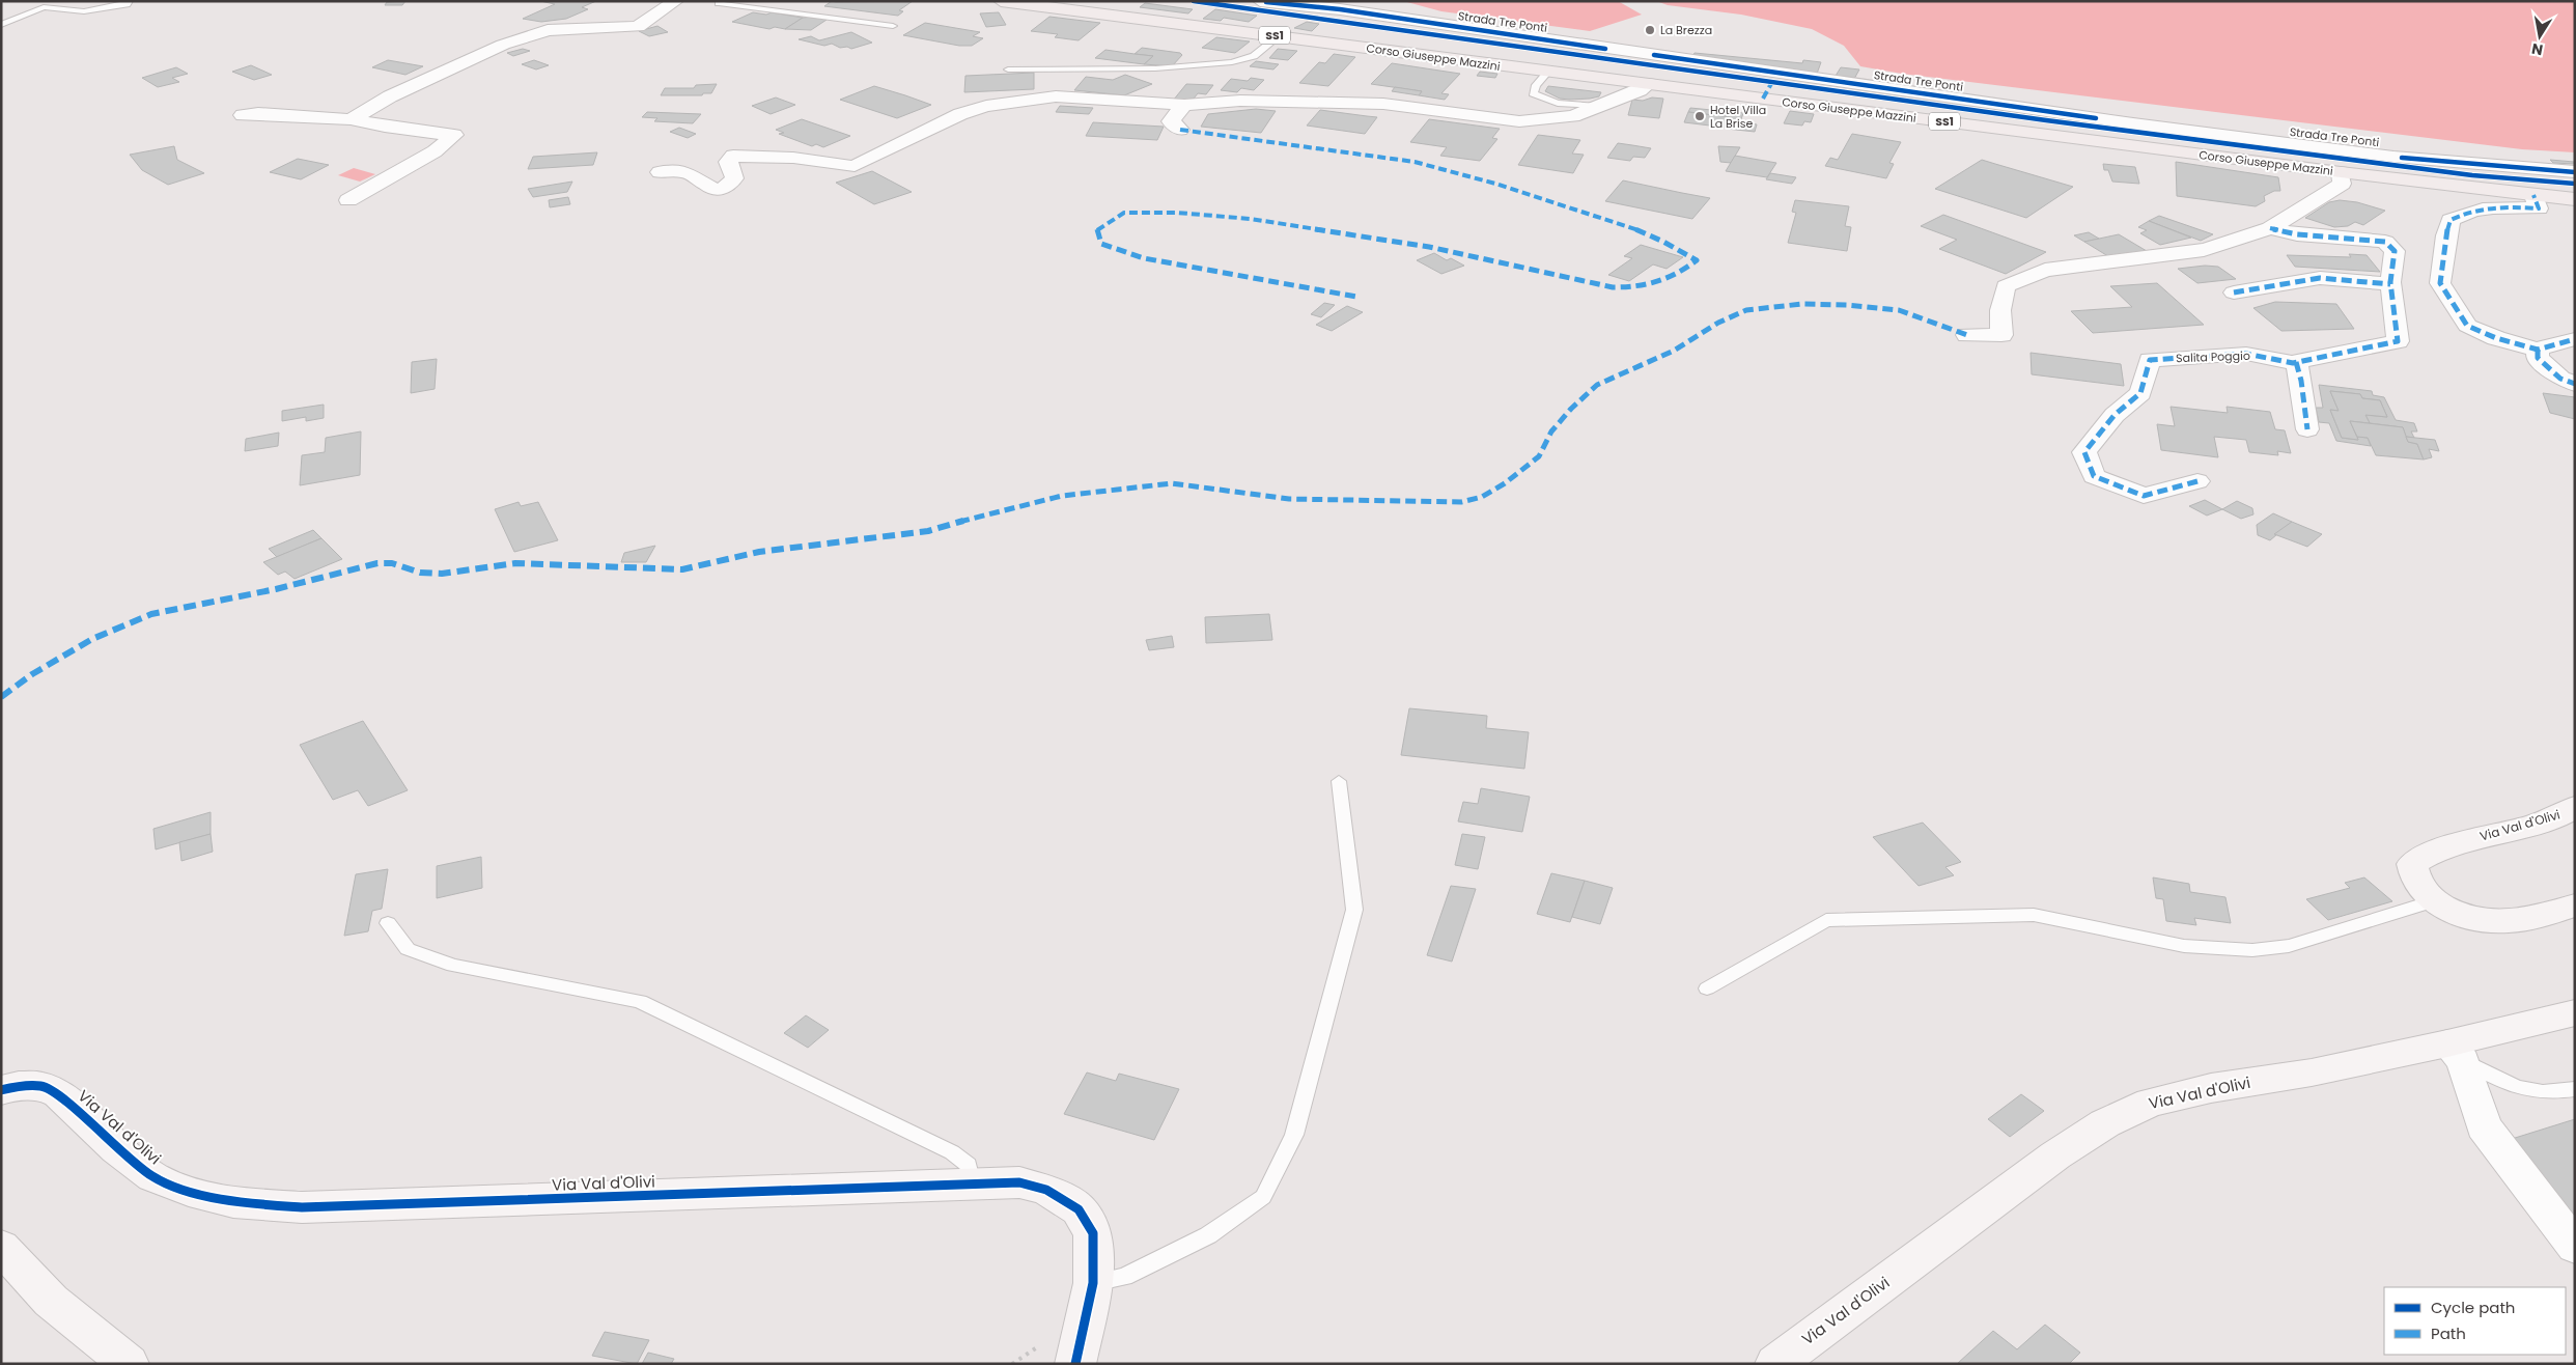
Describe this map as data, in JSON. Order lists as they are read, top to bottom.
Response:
{
  "streets": {
    "main road": ["SS1", "Corso Giuseppe Mazzini"],
    "street": ["Strada Tre Ponti", "Salita Poggio", "Via Val d'Olivi"]
  },
  "places": ["La Brezza", "Hotel Villa La Brise"],
  "legend": ["Cycle path", "Path"],
  "north": "bottom"
}
